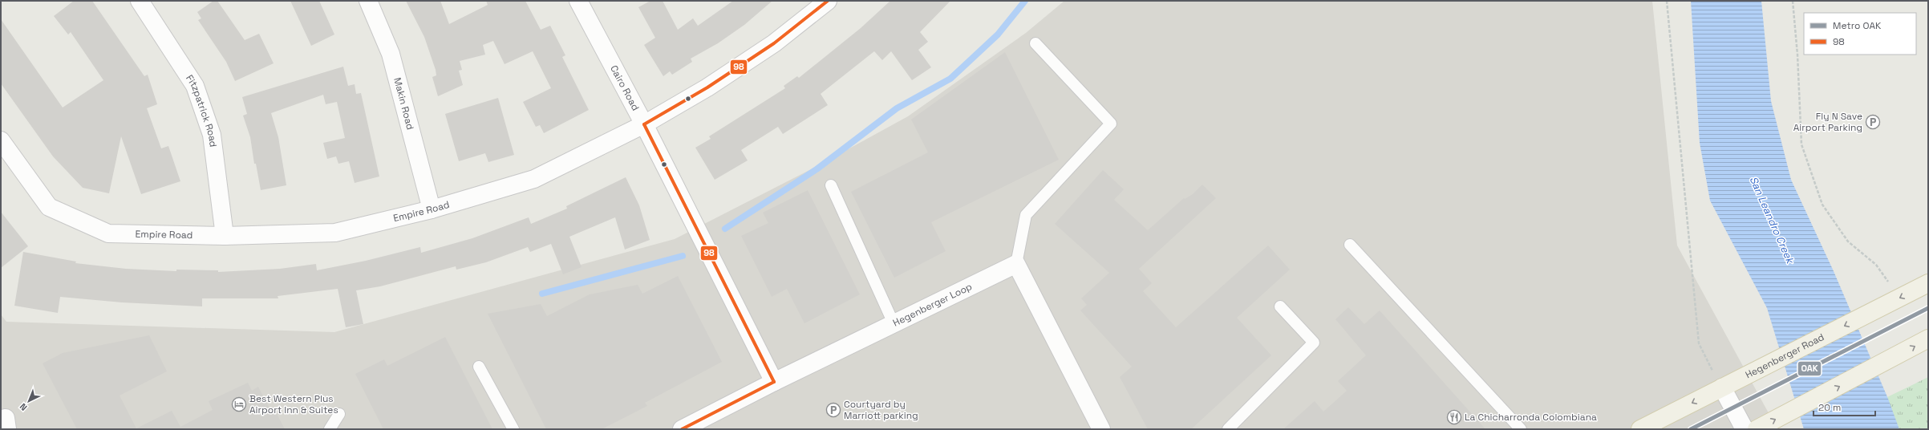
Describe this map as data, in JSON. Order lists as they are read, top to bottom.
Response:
{
  "streets": {
    "main road": ["Hegenberger Road"],
    "street": [
      "Cairo Road",
      "Makin Road",
      "Fitzpatrick Road",
      "Empire Road",
      "Hegenberger Loop"
    ]
  },
  "crossings": [
    ["Cairo Road", "Empire Road"],
    ["Cairo Road", "Hegenberger Loop"],
    ["Makin Road", "Empire Road"],
    ["Fitzpatrick Road", "Empire Road"]
  ],
  "water": ["San Leandro Creek"],
  "places": {
    "parking": ["Fly N Save Airport Parking", "Courtyard by Marriott parking"],
    "hotel": ["Best Western Plus Airport Inn & Suites"],
    "restaurant": ["La Chicharronda Colombiana"]
  },
  "lines": ["transit line 98", "metro line OAK"],
  "legend": ["Metro OAK", "98"],
  "scale_bar": "20 m",
  "north": "bottom left"
}
